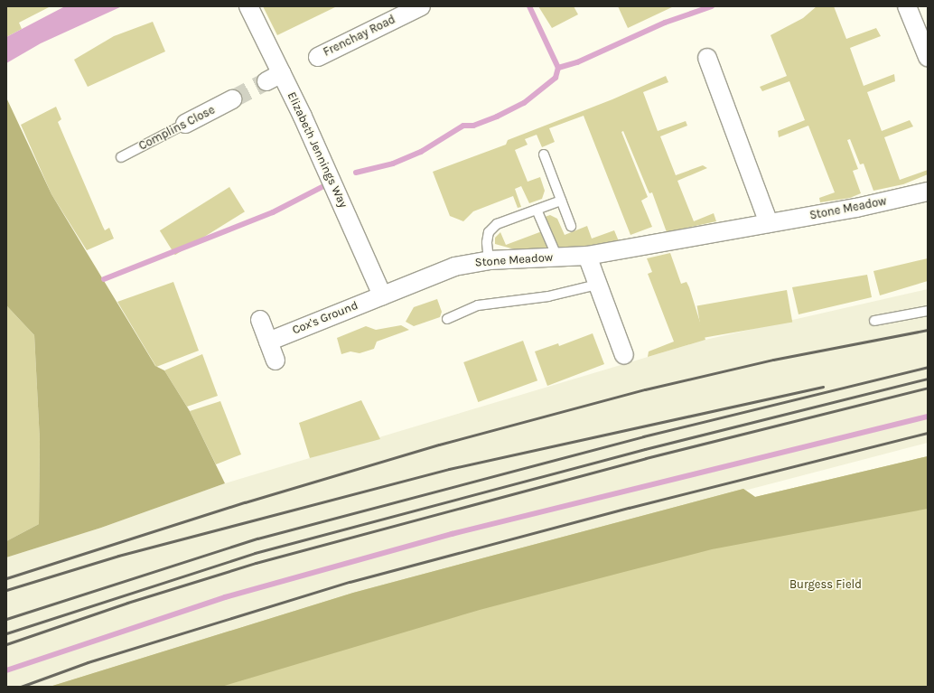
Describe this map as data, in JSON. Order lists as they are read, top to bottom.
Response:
{
  "streets": {
    "street": [
      "Frenchay Road",
      "Complins Close",
      "Elizabeth Jennings Way",
      "Stone Meadow",
      "Cox's Ground"
    ]
  },
  "crossings": [
    ["Elizabeth Jennings Way", "Stone Meadow"],
    ["Elizabeth Jennings Way", "Cox's Ground"],
    ["Stone Meadow", "Cox's Ground"]
  ],
  "parks": ["Burgess Field"]
}
